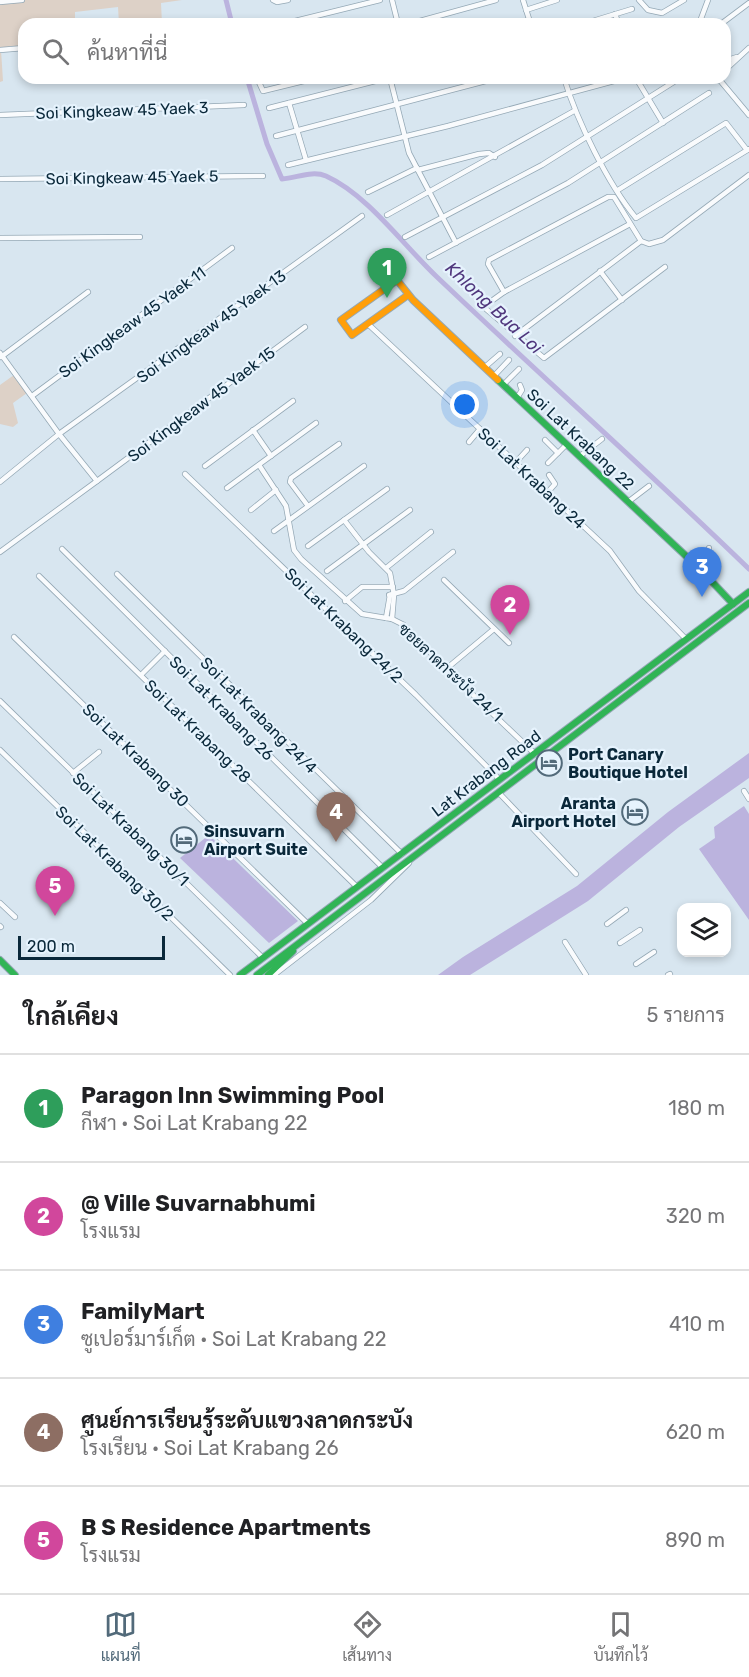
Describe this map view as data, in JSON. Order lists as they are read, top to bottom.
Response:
{
  "streets": {
    "main road": ["Soi Lat Krabang 22", "Lat Krabang Road"],
    "street": [
      "Soi Kingkeaw 45 Yaek 3",
      "Soi Kingkeaw 45 Yaek 5",
      "Soi Kingkeaw 45 Yaek 11",
      "Soi Kingkeaw 45 Yaek 13",
      "Soi Kingkeaw 45 Yaek 15",
      "Soi Lat Krabang 24",
      "Soi Lat Krabang 24/2",
      "ซอยลาดกระบัง 24/1",
      "Soi Lat Krabang 26",
      "Soi Lat Krabang 24/4",
      "Soi Lat Krabang 28",
      "Soi Lat Krabang 30",
      "Soi Lat Krabang 30/1",
      "Soi Lat Krabang 30/2"
    ]
  },
  "crossings": [
    ["Soi Lat Krabang 22", "Lat Krabang Road"],
    ["Soi Lat Krabang 24", "Lat Krabang Road"],
    ["Soi Lat Krabang 24/2", "Lat Krabang Road"],
    ["ซอยลาดกระบัง 24/1", "Lat Krabang Road"],
    ["Soi Lat Krabang 26", "Lat Krabang Road"],
    ["Soi Lat Krabang 24/4", "Lat Krabang Road"],
    ["Soi Lat Krabang 28", "Lat Krabang Road"],
    ["Soi Lat Krabang 30", "Lat Krabang Road"],
    ["Lat Krabang Road", "Soi Lat Krabang 30/1"]
  ],
  "water": ["Khlong Bua Loi"],
  "places": {
    "hotel": ["Port Canary Boutique Hotel", "Aranta Airport Hotel", "Sinsuvarn Airport Suite"]
  },
  "scale_bar": "200 m",
  "page": {
    "search": "ค้นหาที่นี่",
    "pins": [
      "1",
      "3",
      "2",
      "4",
      "5"
    ],
    "scale": "200 m",
    "heading": ["ใกล้เคียง", "5 รายการ"],
    "list": [
      {
        "mark": "1",
        "name": "Paragon Inn Swimming Pool",
        "note": "กีฬา · Soi Lat Krabang 22",
        "value": "180 m"
      },
      {
        "mark": "2",
        "name": "@ Ville Suvarnabhumi",
        "note": "โรงแรม",
        "value": "320 m"
      },
      {
        "mark": "3",
        "name": "FamilyMart",
        "note": "ซูเปอร์มาร์เก็ต · Soi Lat Krabang 22",
        "value": "410 m"
      },
      {
        "mark": "4",
        "name": "ศูนย์การเรียนรู้ระดับแขวงลาดกระบัง",
        "note": "โรงเรียน · Soi Lat Krabang 26",
        "value": "620 m"
      },
      {
        "mark": "5",
        "name": "B S Residence Apartments",
        "note": "โรงแรม",
        "value": "890 m"
      }
    ],
    "nav": ["แผนที่", "เส้นทาง", "บันทึกไว้"]
  }
}
